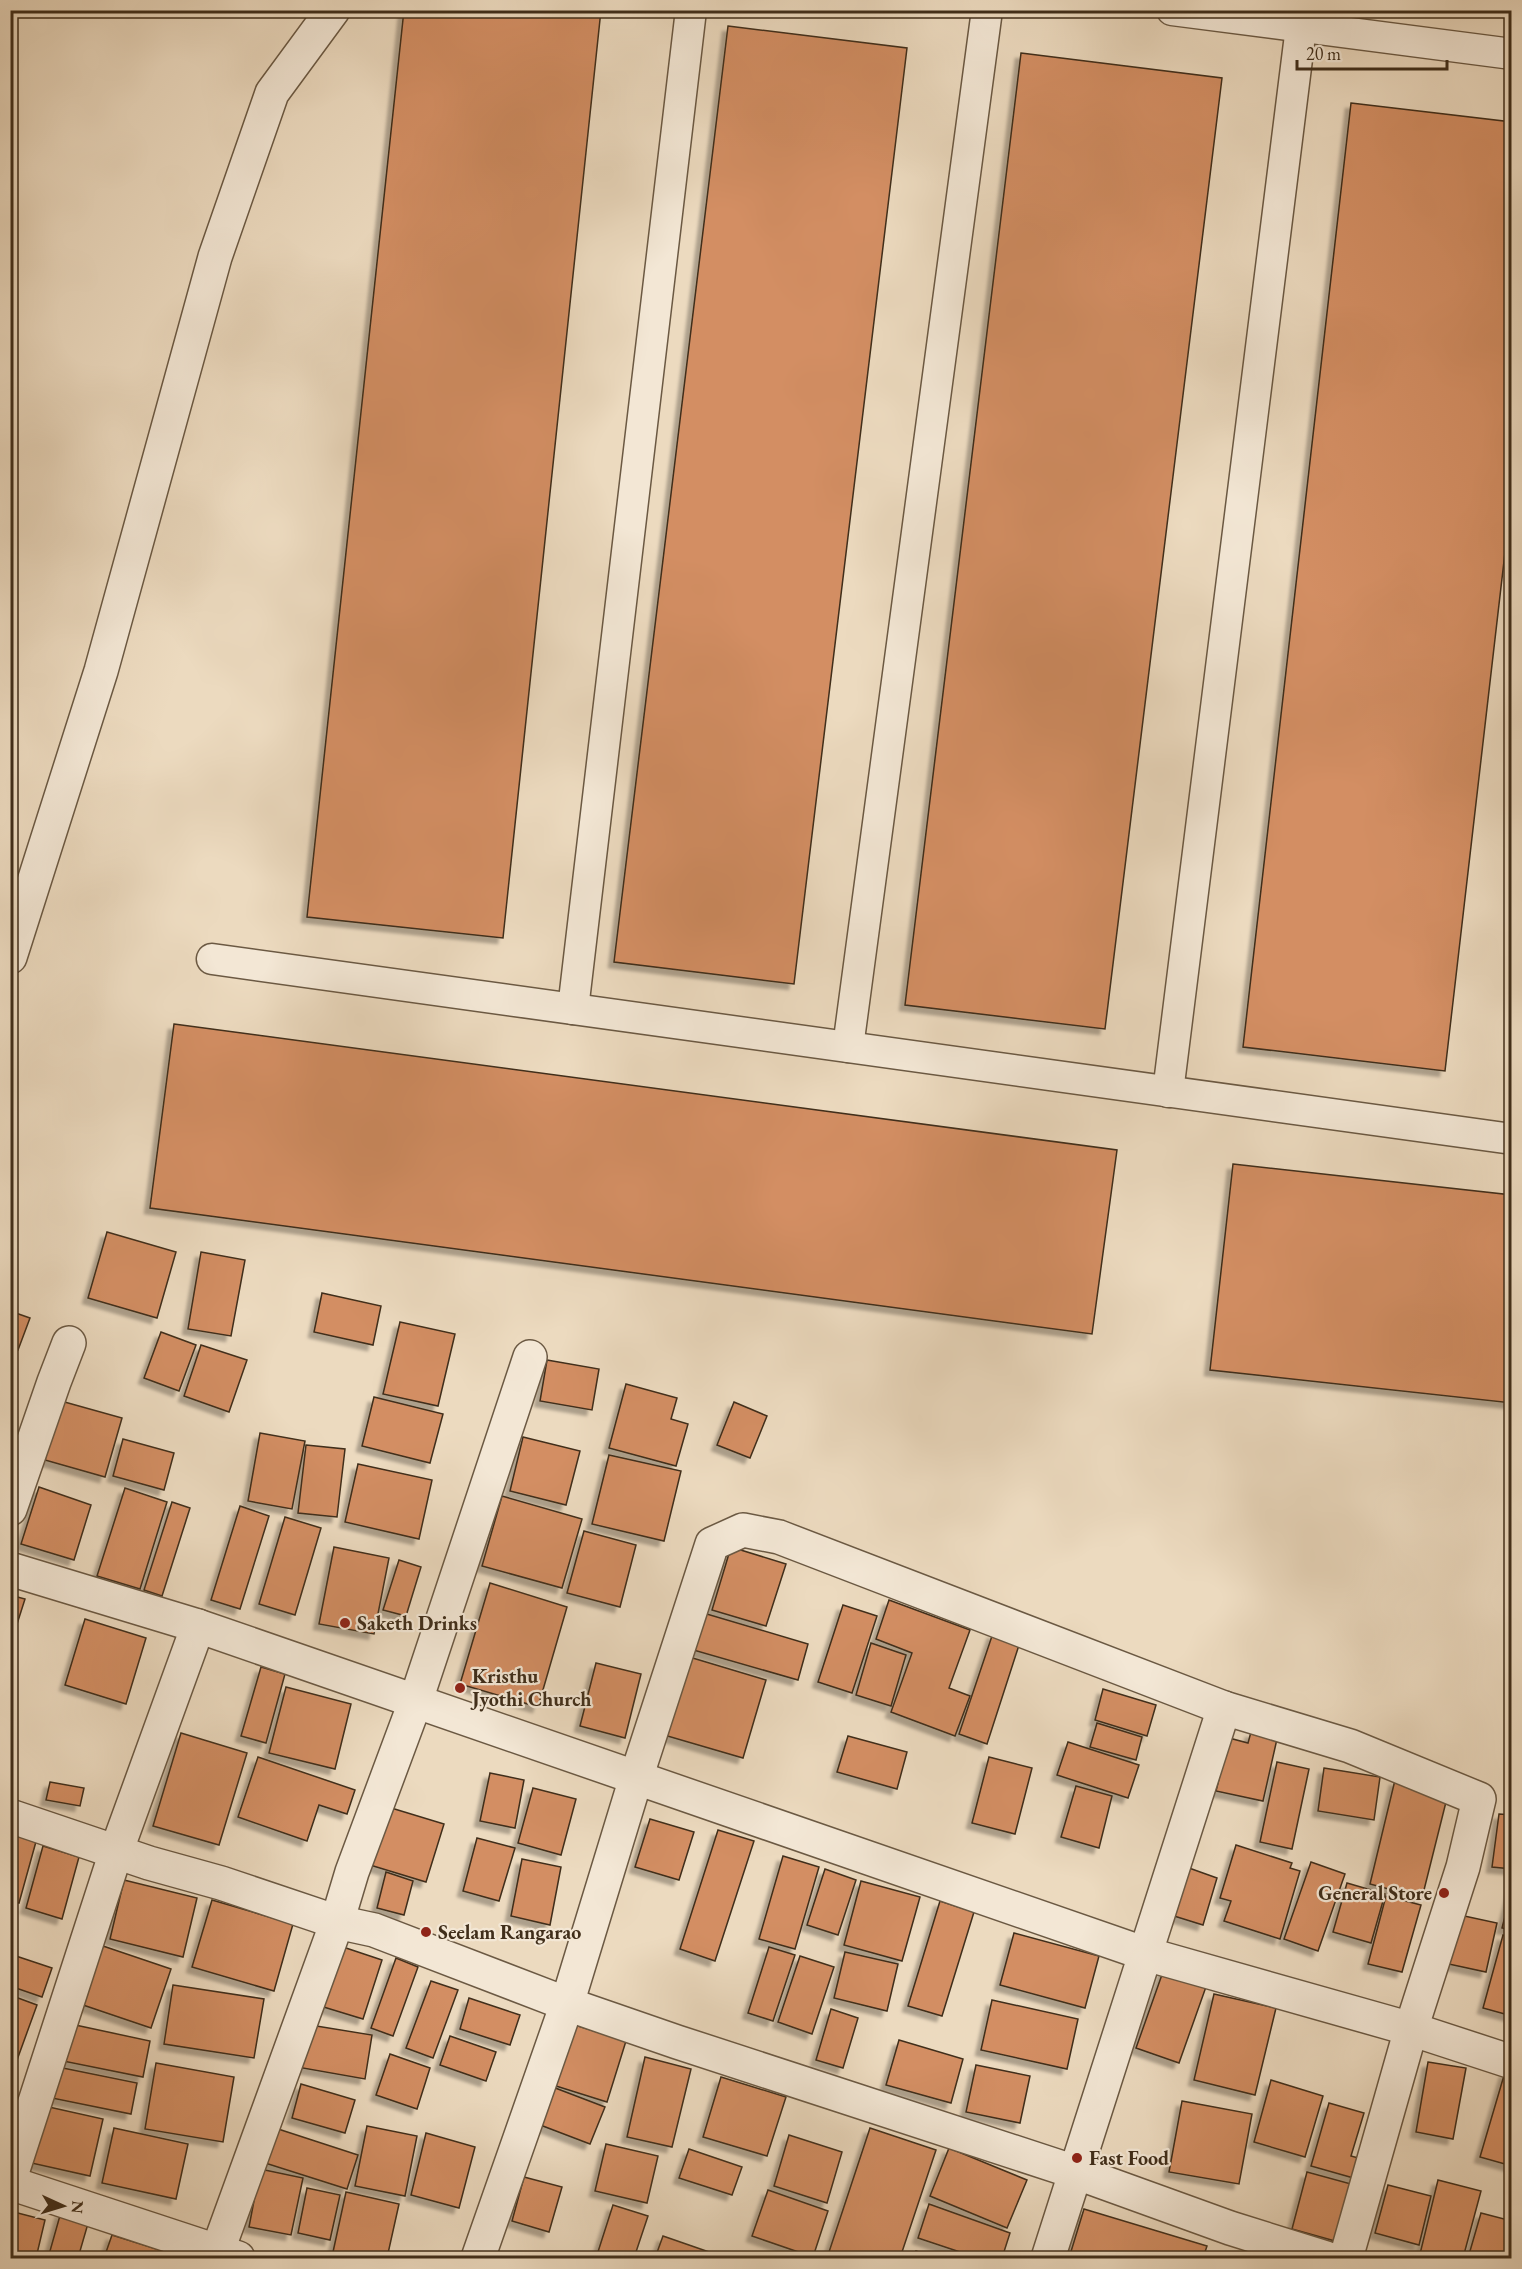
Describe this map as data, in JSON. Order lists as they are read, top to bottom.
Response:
{
  "places": [
    "Saketh Drinks",
    "Kristhu Jyothi Church",
    "General Store",
    "Seelam Rangarao",
    "Fast Food"
  ],
  "scale_bar": "20 m",
  "north": "right"
}
